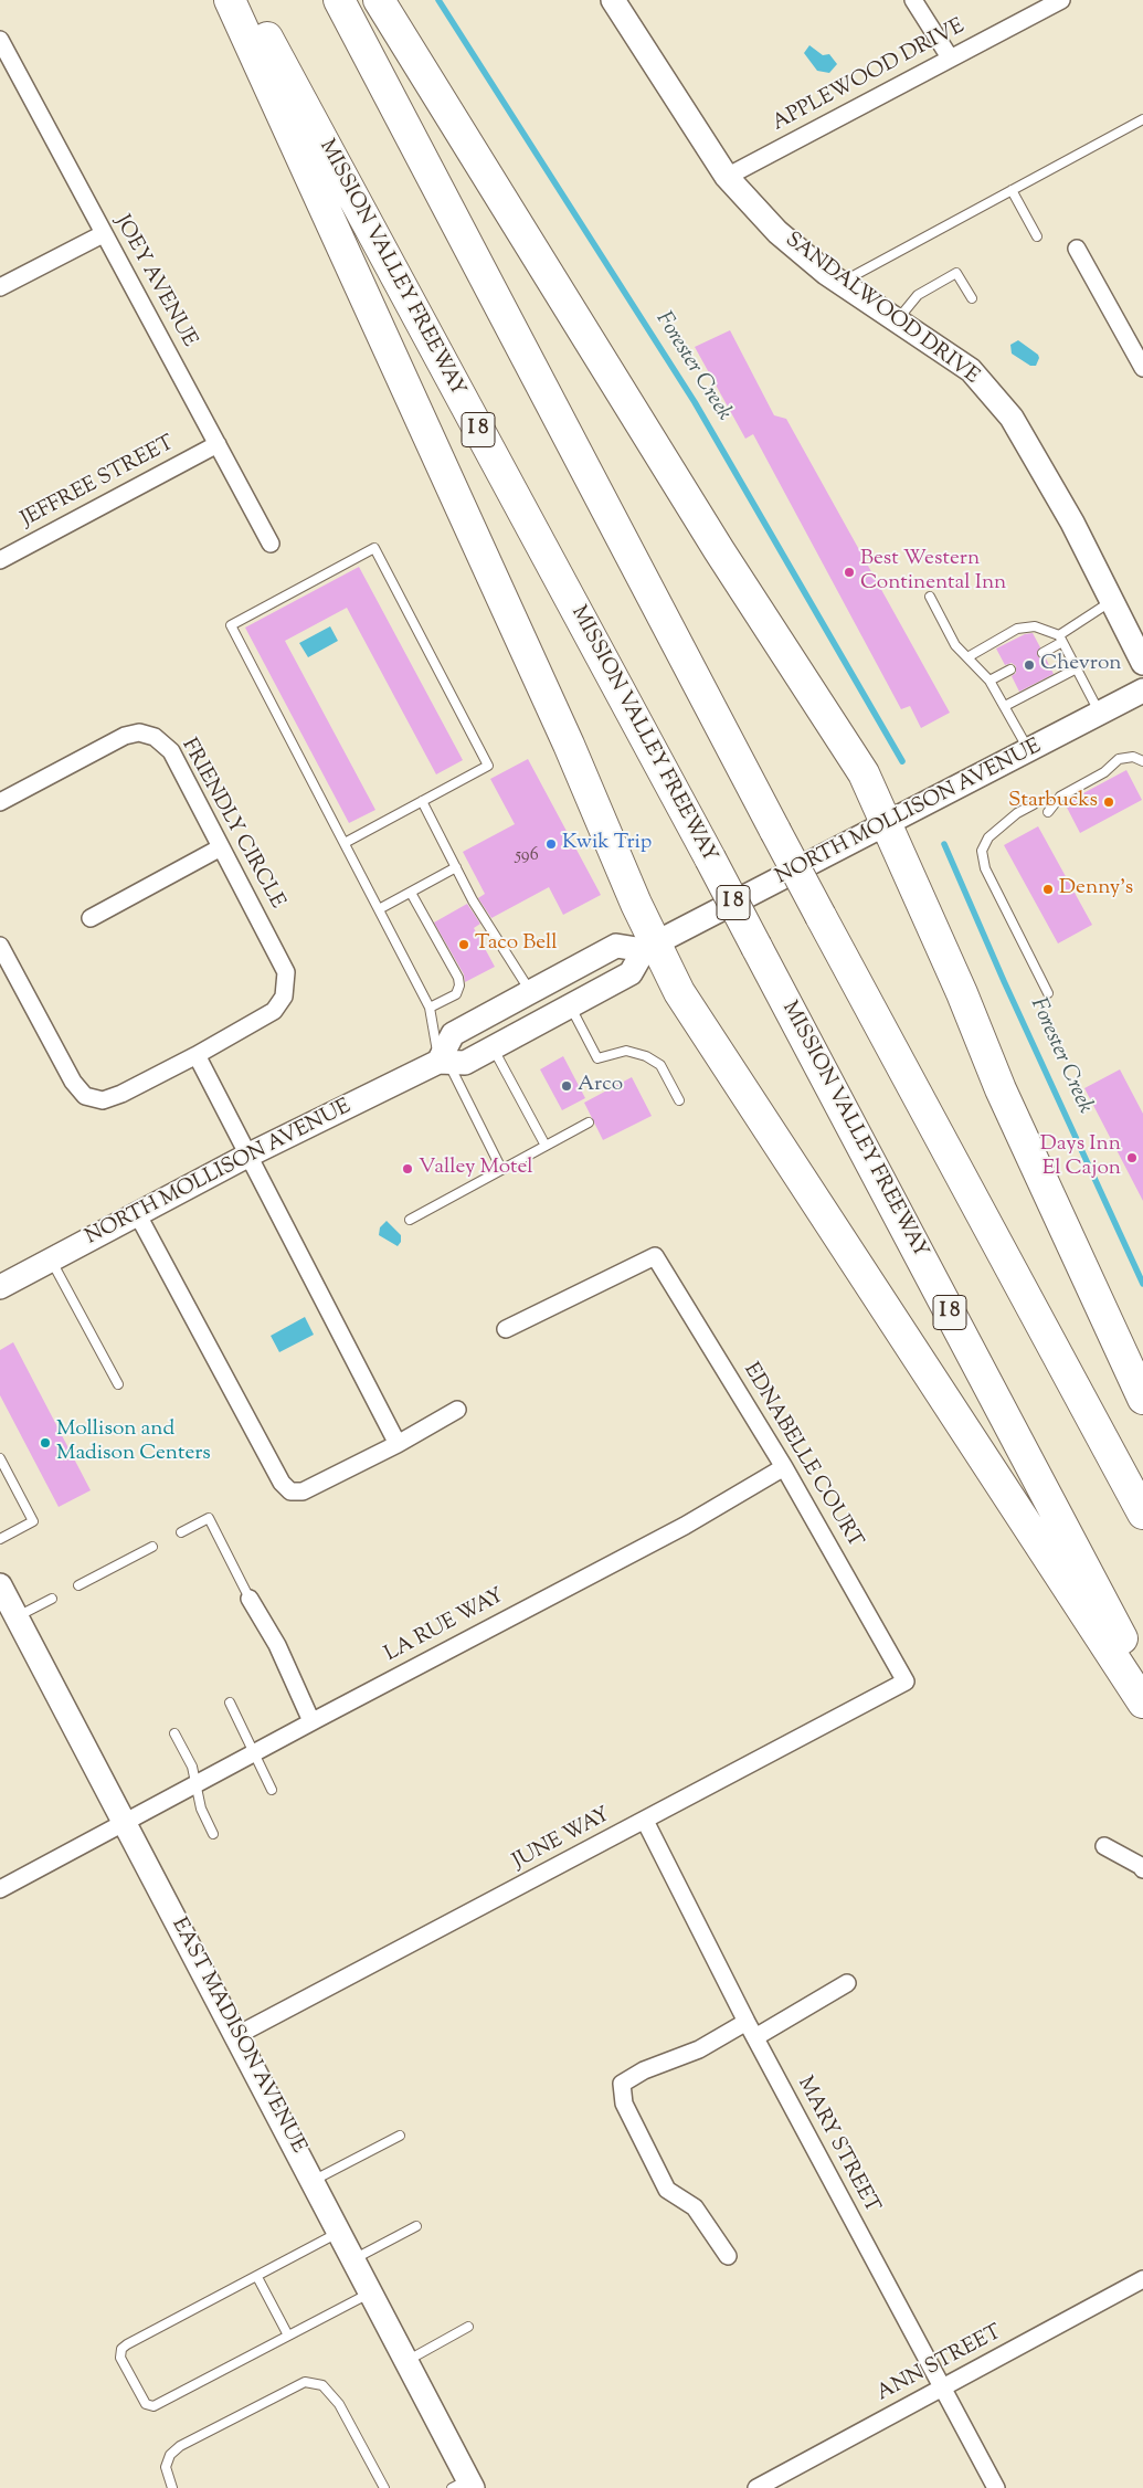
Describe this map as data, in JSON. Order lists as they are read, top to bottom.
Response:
{
  "streets": {
    "highway": ["MISSION VALLEY FREEWAY", "I 8"],
    "street": [
      "APPLEWOOD DRIVE",
      "JOEY AVENUE",
      "SANDALWOOD DRIVE",
      "JEFFREE STREET",
      "NORTH MOLLISON AVENUE",
      "FRIENDLY CIRCLE",
      "EDNABELLE COURT",
      "LA RUE WAY",
      "JUNE WAY",
      "EAST MADISON AVENUE",
      "MARY STREET",
      "ANN STREET"
    ]
  },
  "crossings": [
    ["APPLEWOOD DRIVE", "SANDALWOOD DRIVE"],
    ["JOEY AVENUE", "JEFFREE STREET"],
    ["EDNABELLE COURT", "LA RUE WAY"],
    ["EDNABELLE COURT", "JUNE WAY"],
    ["LA RUE WAY", "EAST MADISON AVENUE"],
    ["JUNE WAY", "EAST MADISON AVENUE"],
    ["JUNE WAY", "MARY STREET"],
    ["MARY STREET", "ANN STREET"]
  ],
  "water": ["Forester Creek"],
  "places": [
    "Best Western Continental Inn",
    "Chevron",
    "Starbucks",
    "Kwik Trip",
    "Denny's",
    "Taco Bell",
    "Arco",
    "Days Inn El Cajon",
    "Valley Motel",
    "Mollison and Madison Centers"
  ],
  "house_numbers": ["596"]
}
